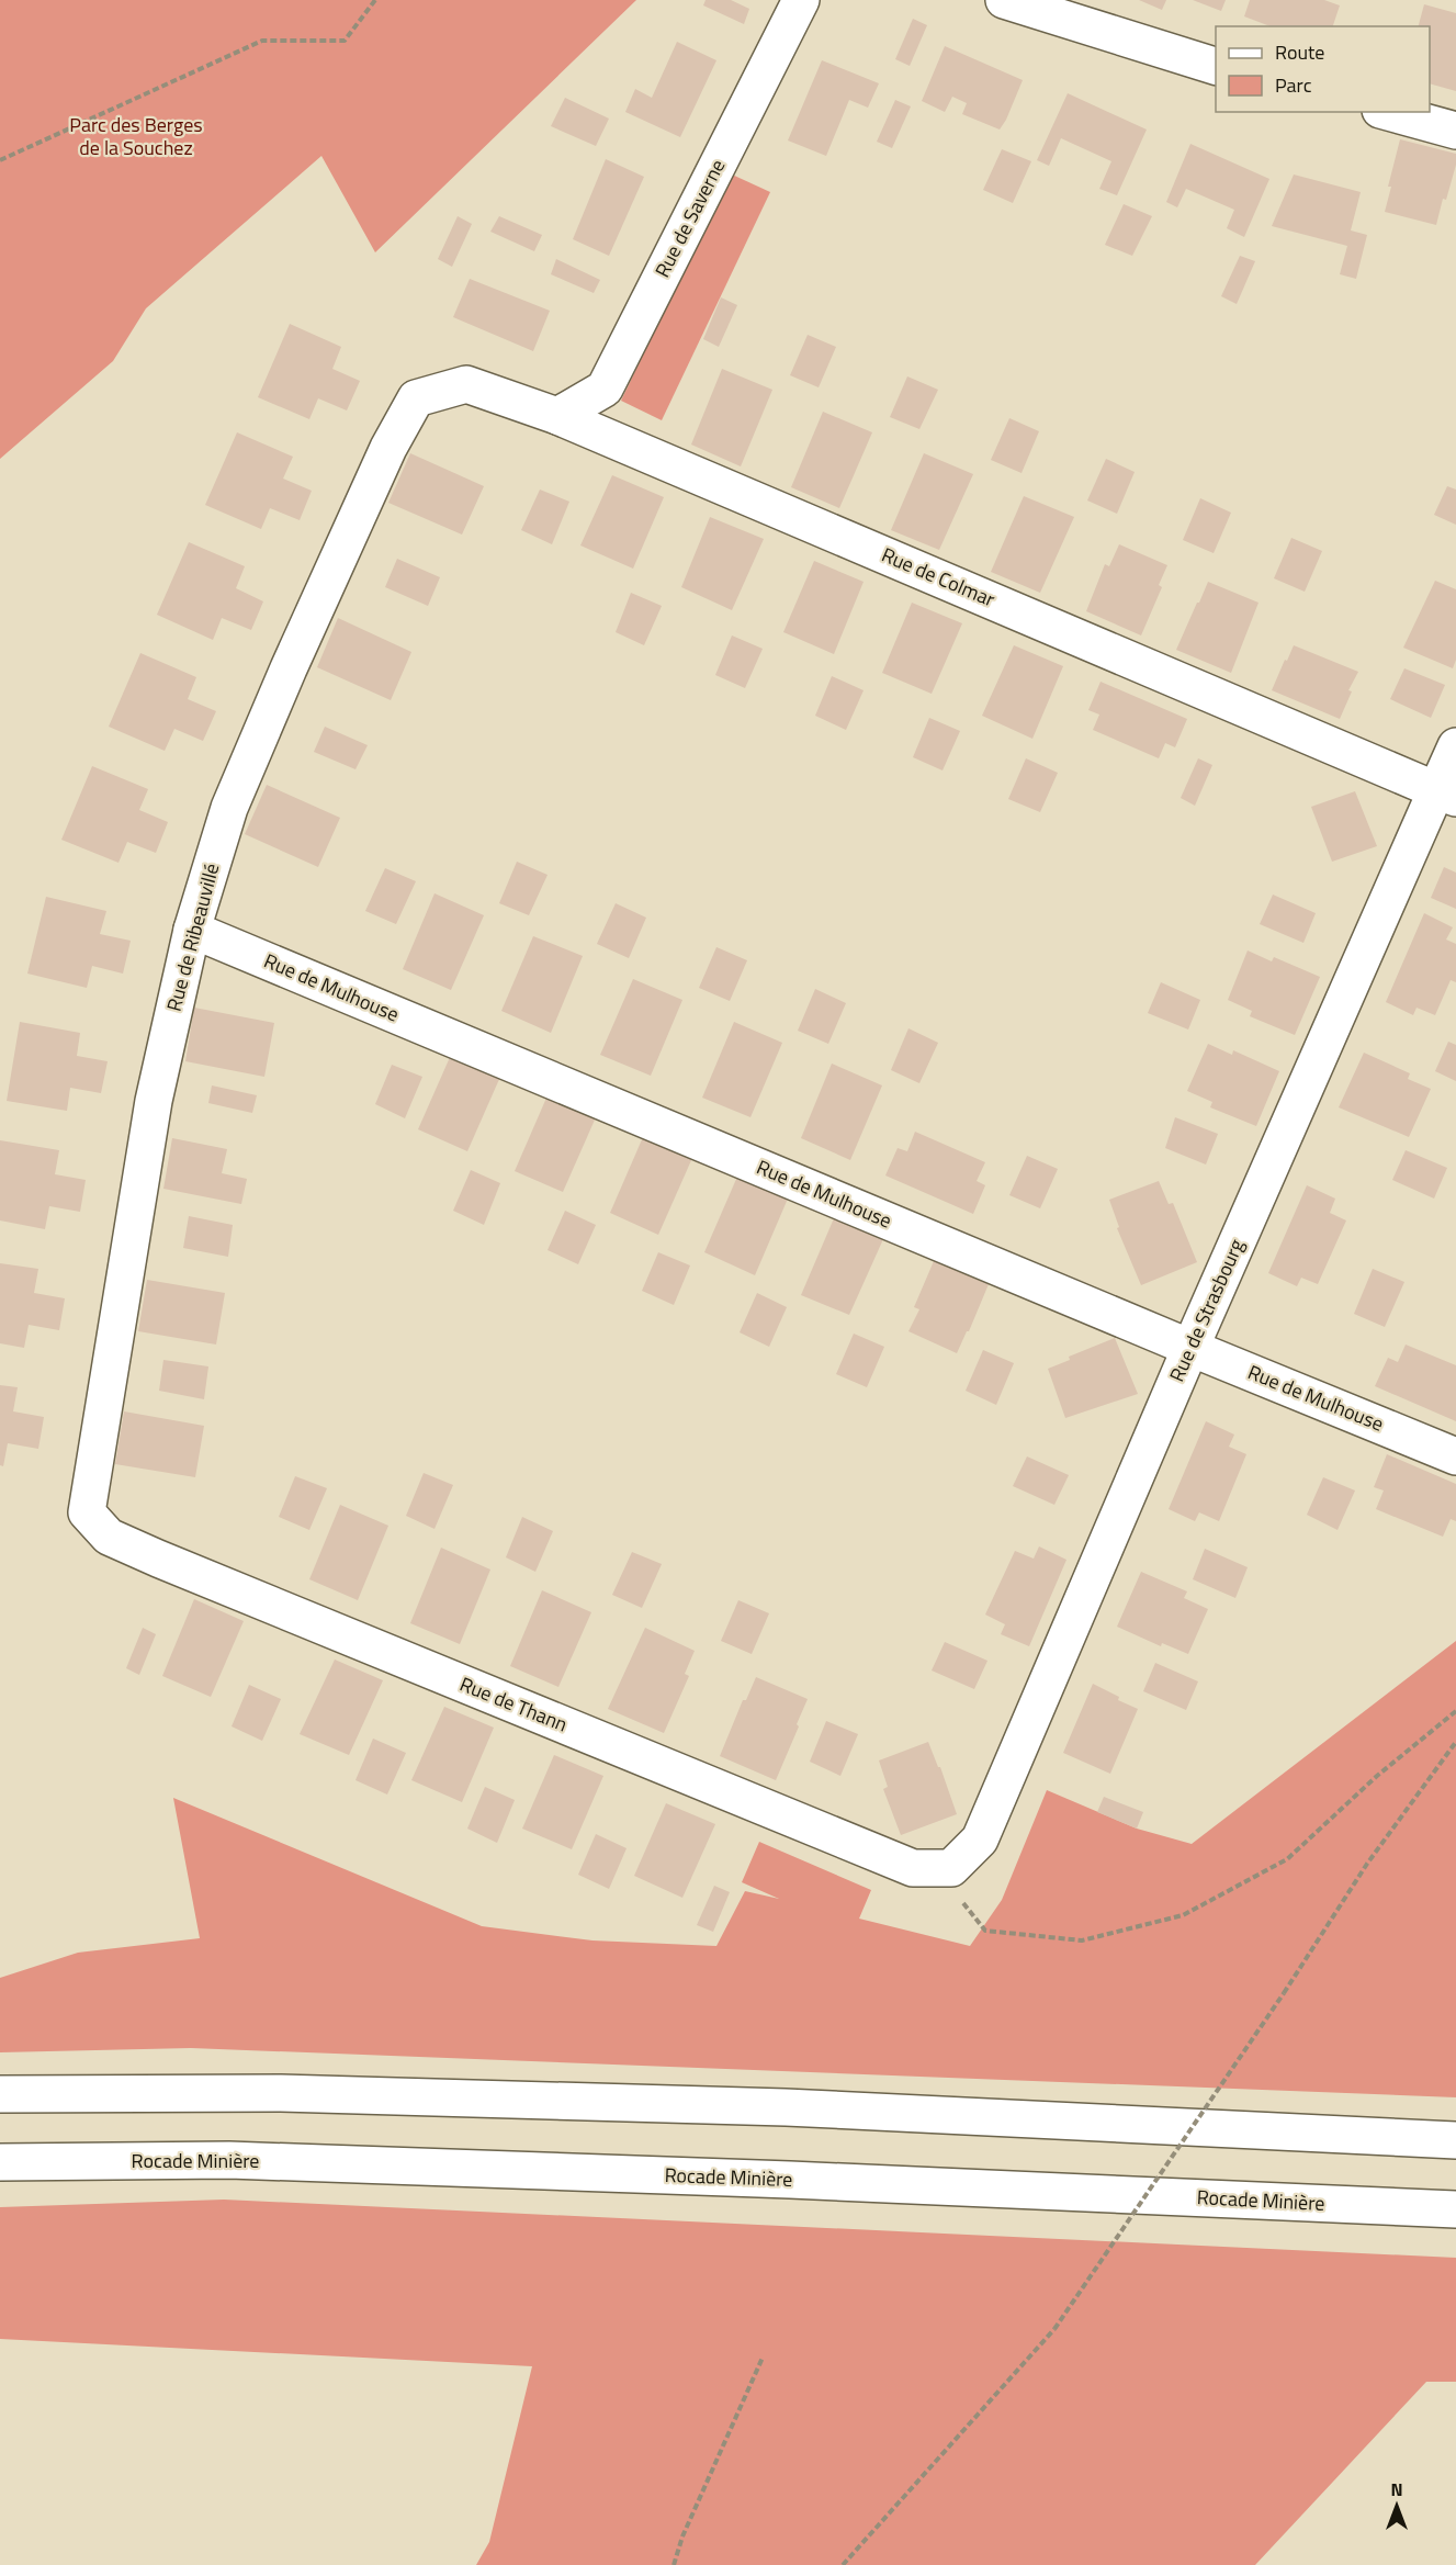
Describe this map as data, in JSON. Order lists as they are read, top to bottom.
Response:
{
  "streets": {
    "main road": [
      "Rue de Saverne",
      "Rue de Colmar",
      "Rue de Ribeauvillé",
      "Rue de Mulhouse",
      "Rue de Strasbourg",
      "Rue de Thann",
      "Rocade Minière"
    ]
  },
  "crossings": [
    ["Rue de Saverne", "Rue de Colmar"],
    ["Rue de Colmar", "Rue de Ribeauvillé"],
    ["Rue de Colmar", "Rue de Strasbourg"],
    ["Rue de Ribeauvillé", "Rue de Mulhouse"],
    ["Rue de Ribeauvillé", "Rue de Thann"],
    ["Rue de Mulhouse", "Rue de Strasbourg"],
    ["Rue de Strasbourg", "Rue de Thann"]
  ],
  "parks": ["Parc des Berges de la Souchez"],
  "legend": ["Route", "Parc"],
  "north": "top"
}
